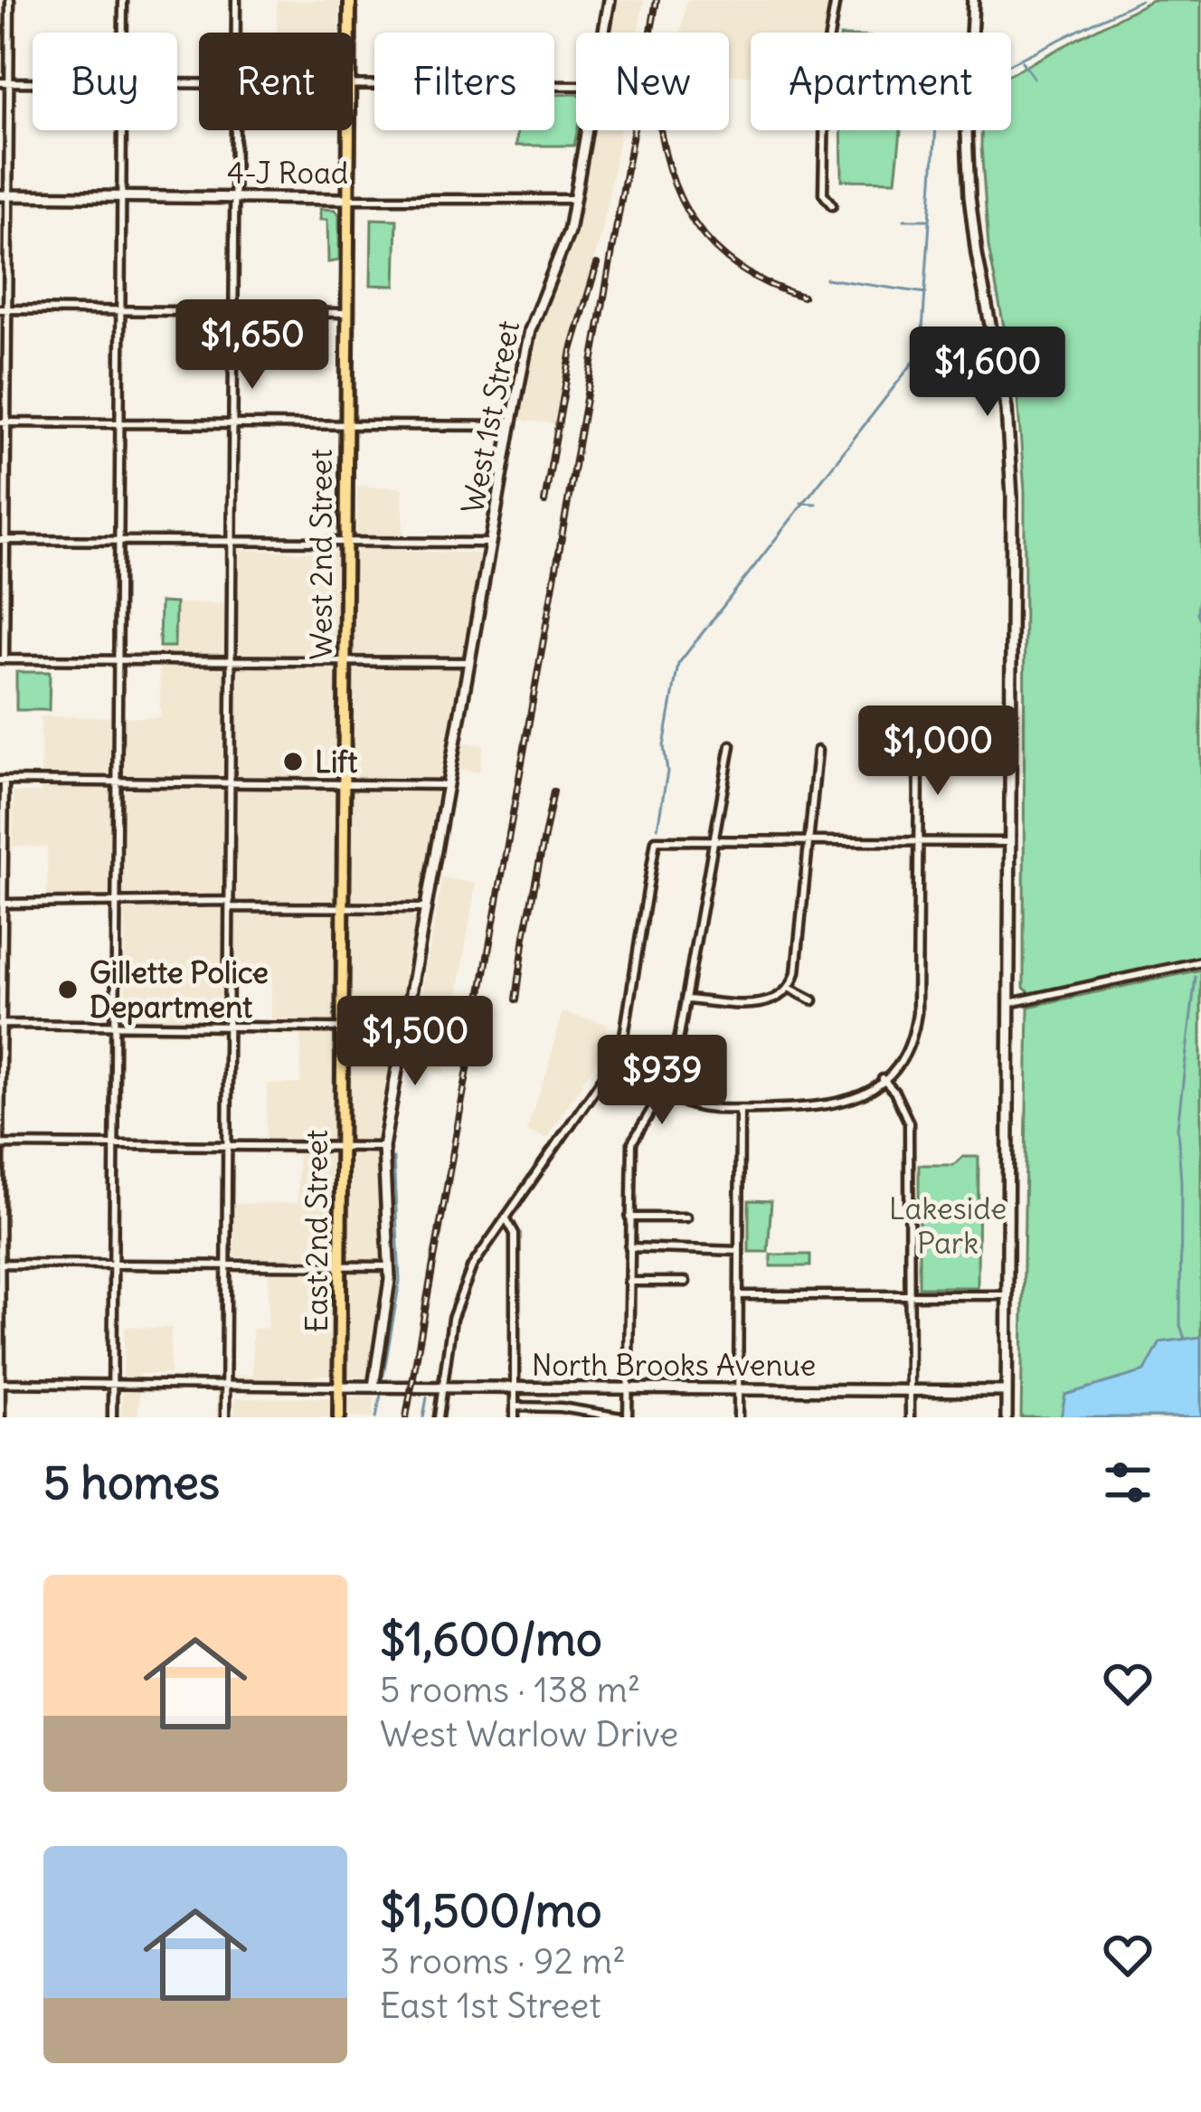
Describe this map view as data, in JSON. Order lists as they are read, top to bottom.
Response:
{
  "streets": {
    "main road": ["West 2nd Street", "East 2nd Street"],
    "street": ["4-J Road", "West 1st Street", "North Brooks Avenue"]
  },
  "crossings": [
    ["4-J Road", "West 1st Street"],
    ["4-J Road", "West 2nd Street"],
    ["West 1st Street", "North Brooks Avenue"],
    ["West 2nd Street", "East 2nd Street"],
    ["East 2nd Street", "North Brooks Avenue"]
  ],
  "parks": ["Lakeside Park"],
  "places": ["Lift", "Gillette Police Department"],
  "page": {
    "chip": [
      "Buy",
      "Rent",
      "Filters",
      "New",
      "Apartment"
    ],
    "price": [
      "$1,650",
      "$1,600",
      "$1,000",
      "$1,500",
      "$939"
    ],
    "heading": "5 homes",
    "list": [
      {
        "name": "$1,600/mo",
        "note": "5 rooms · 138 m² · West Warlow Drive"
      },
      {
        "name": "$1,500/mo",
        "note": "3 rooms · 92 m² · East 1st Street"
      }
    ]
  }
}
